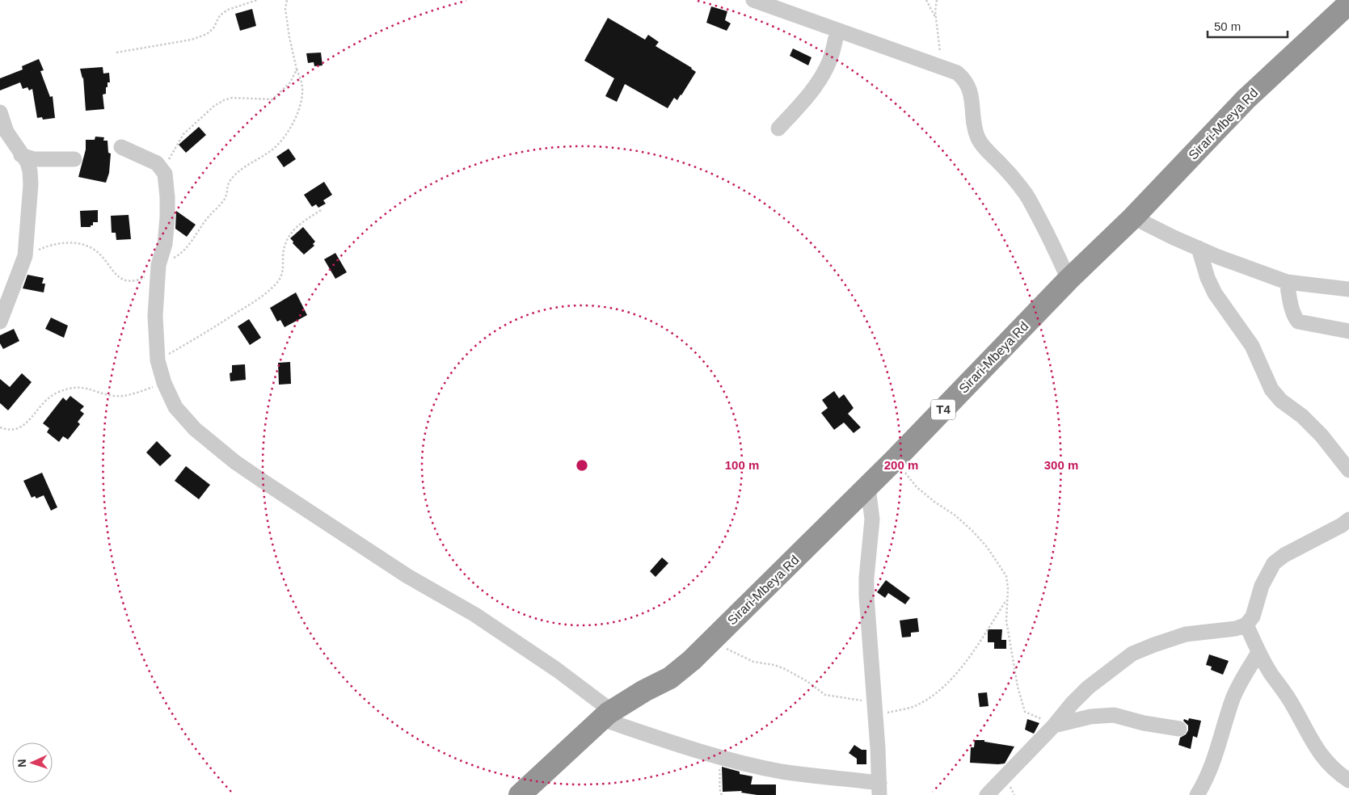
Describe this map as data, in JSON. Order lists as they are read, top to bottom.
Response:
{
  "streets": {
    "highway": ["Sirari-Mbeya Rd", "T4"]
  },
  "scale_bar": "50 m",
  "north": "left",
  "rings": ["100 m", "200 m", "300 m"]
}
